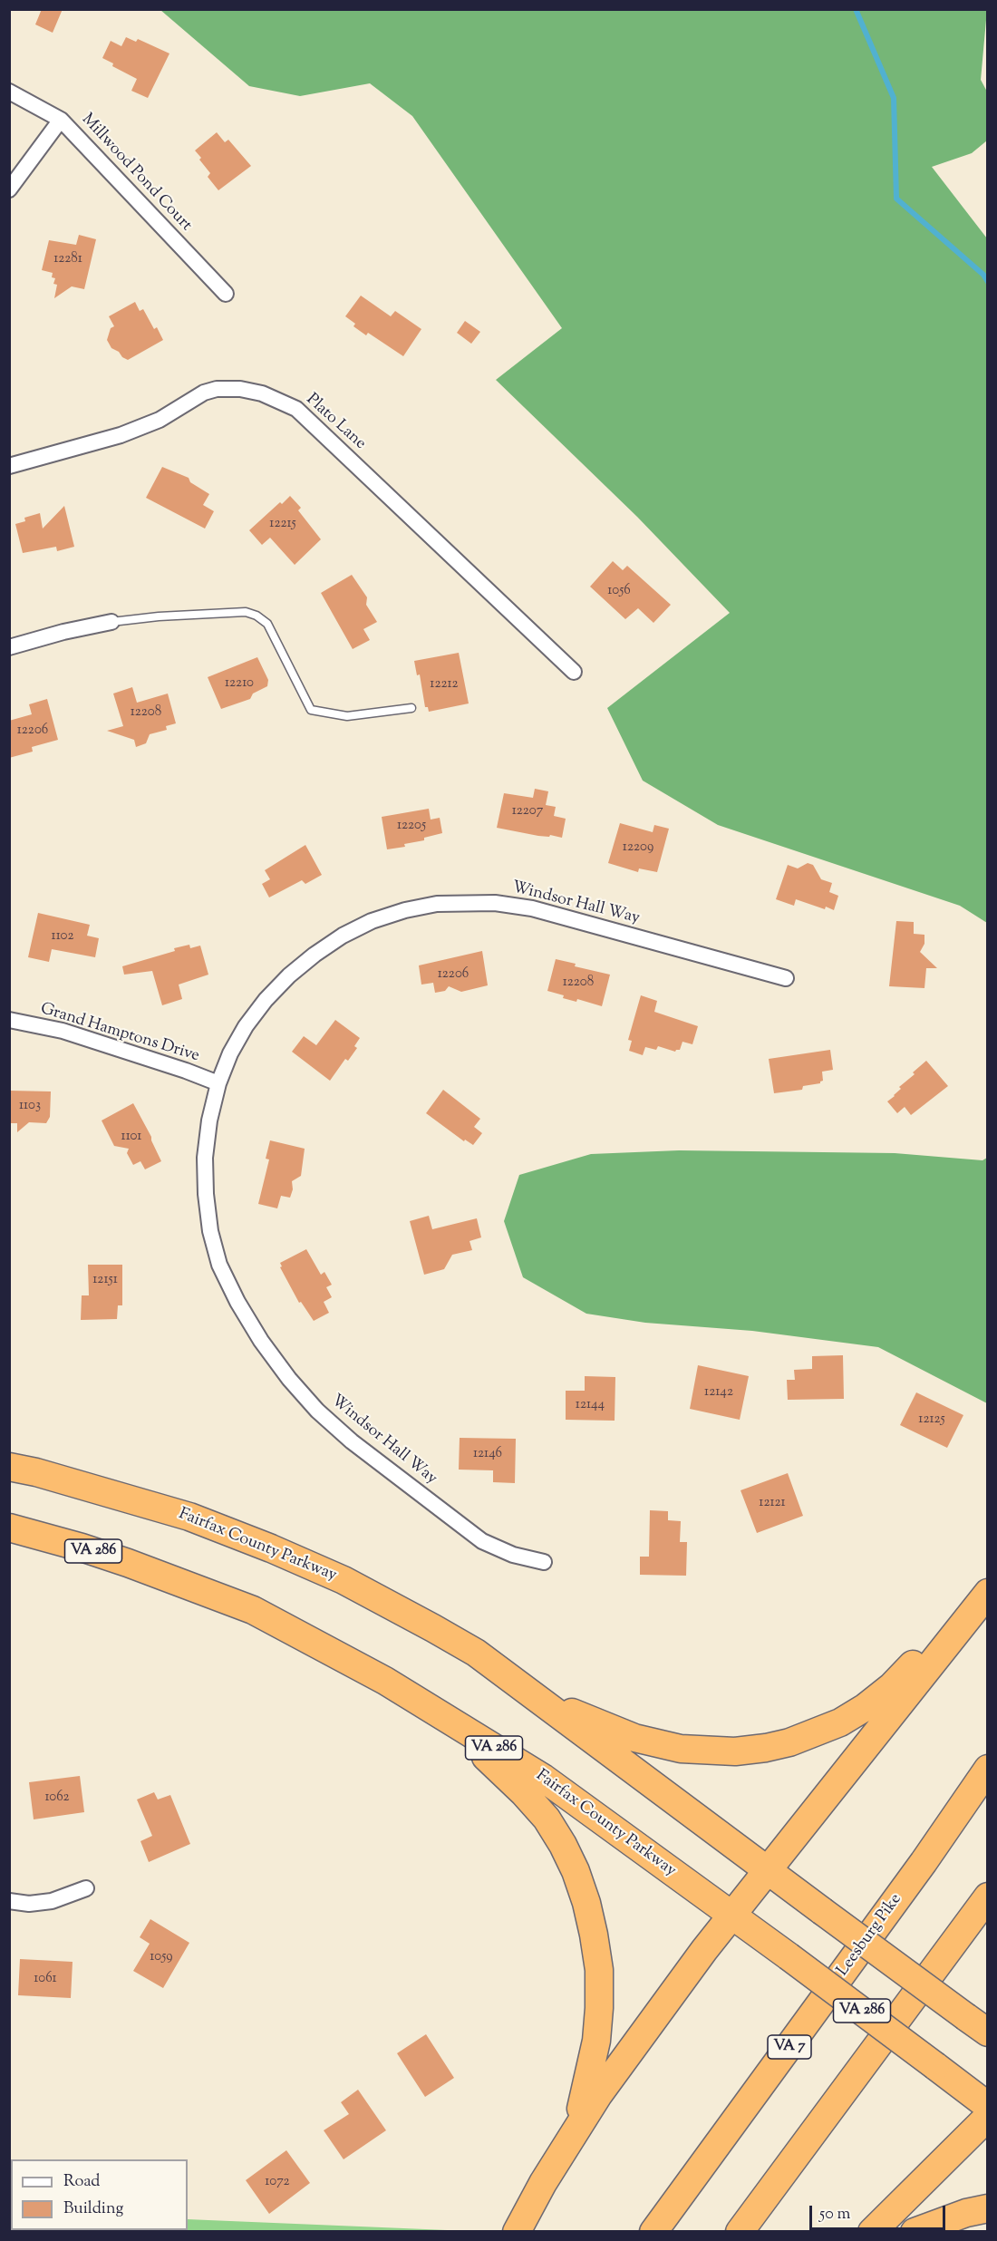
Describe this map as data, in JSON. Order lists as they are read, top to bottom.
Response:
{
  "streets": {
    "highway": [
      "Fairfax County Parkway",
      "VA 286",
      "Leesburg Pike",
      "VA 7"
    ],
    "street": [
      "Millwood Pond Court",
      "Plato Lane",
      "Windsor Hall Way",
      "Grand Hamptons Drive"
    ]
  },
  "crossings": [
    ["Windsor Hall Way", "Grand Hamptons Drive"]
  ],
  "house_numbers": [
    "12281",
    "12215",
    "1056",
    "12210",
    "12212",
    "12208",
    "12206",
    "12207",
    "12205",
    "12209",
    "1102",
    "12206",
    "12208",
    "1103",
    "1101",
    "12151",
    "12142",
    "12144",
    "12125",
    "12146",
    "12121",
    "1062",
    "1059",
    "1061",
    "1072"
  ],
  "legend": ["Road", "Building"],
  "scale_bar": "50 m"
}
